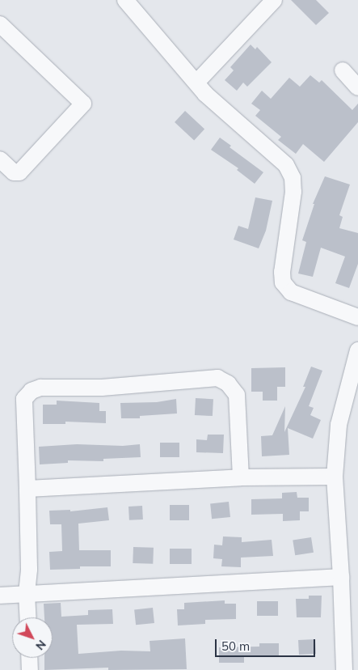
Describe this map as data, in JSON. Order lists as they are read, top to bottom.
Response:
{
  "scale_bar": "50 m",
  "north": "bottom right"
}
